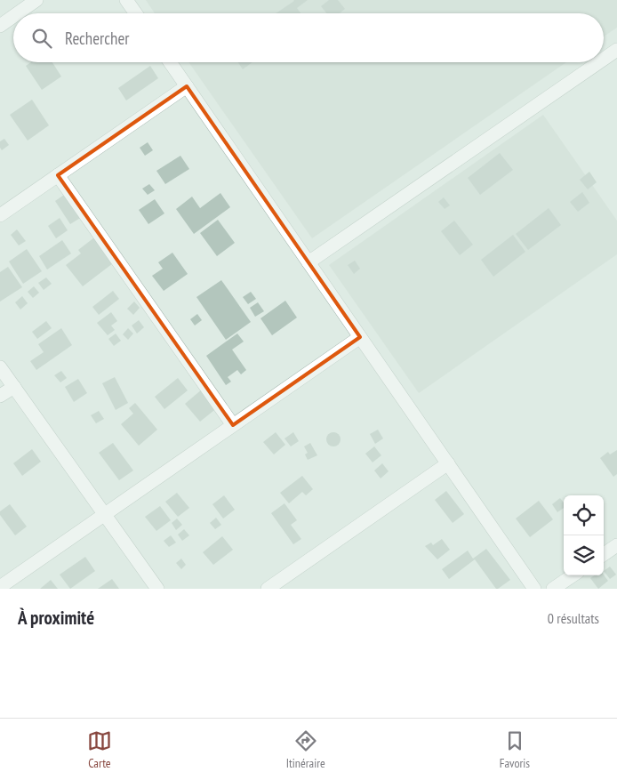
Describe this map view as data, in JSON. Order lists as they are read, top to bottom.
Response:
{
  "page": {
    "search": "Rechercher",
    "heading": ["À proximité", "0 résultats"],
    "nav": ["Carte", "Itinéraire", "Favoris"]
  }
}
